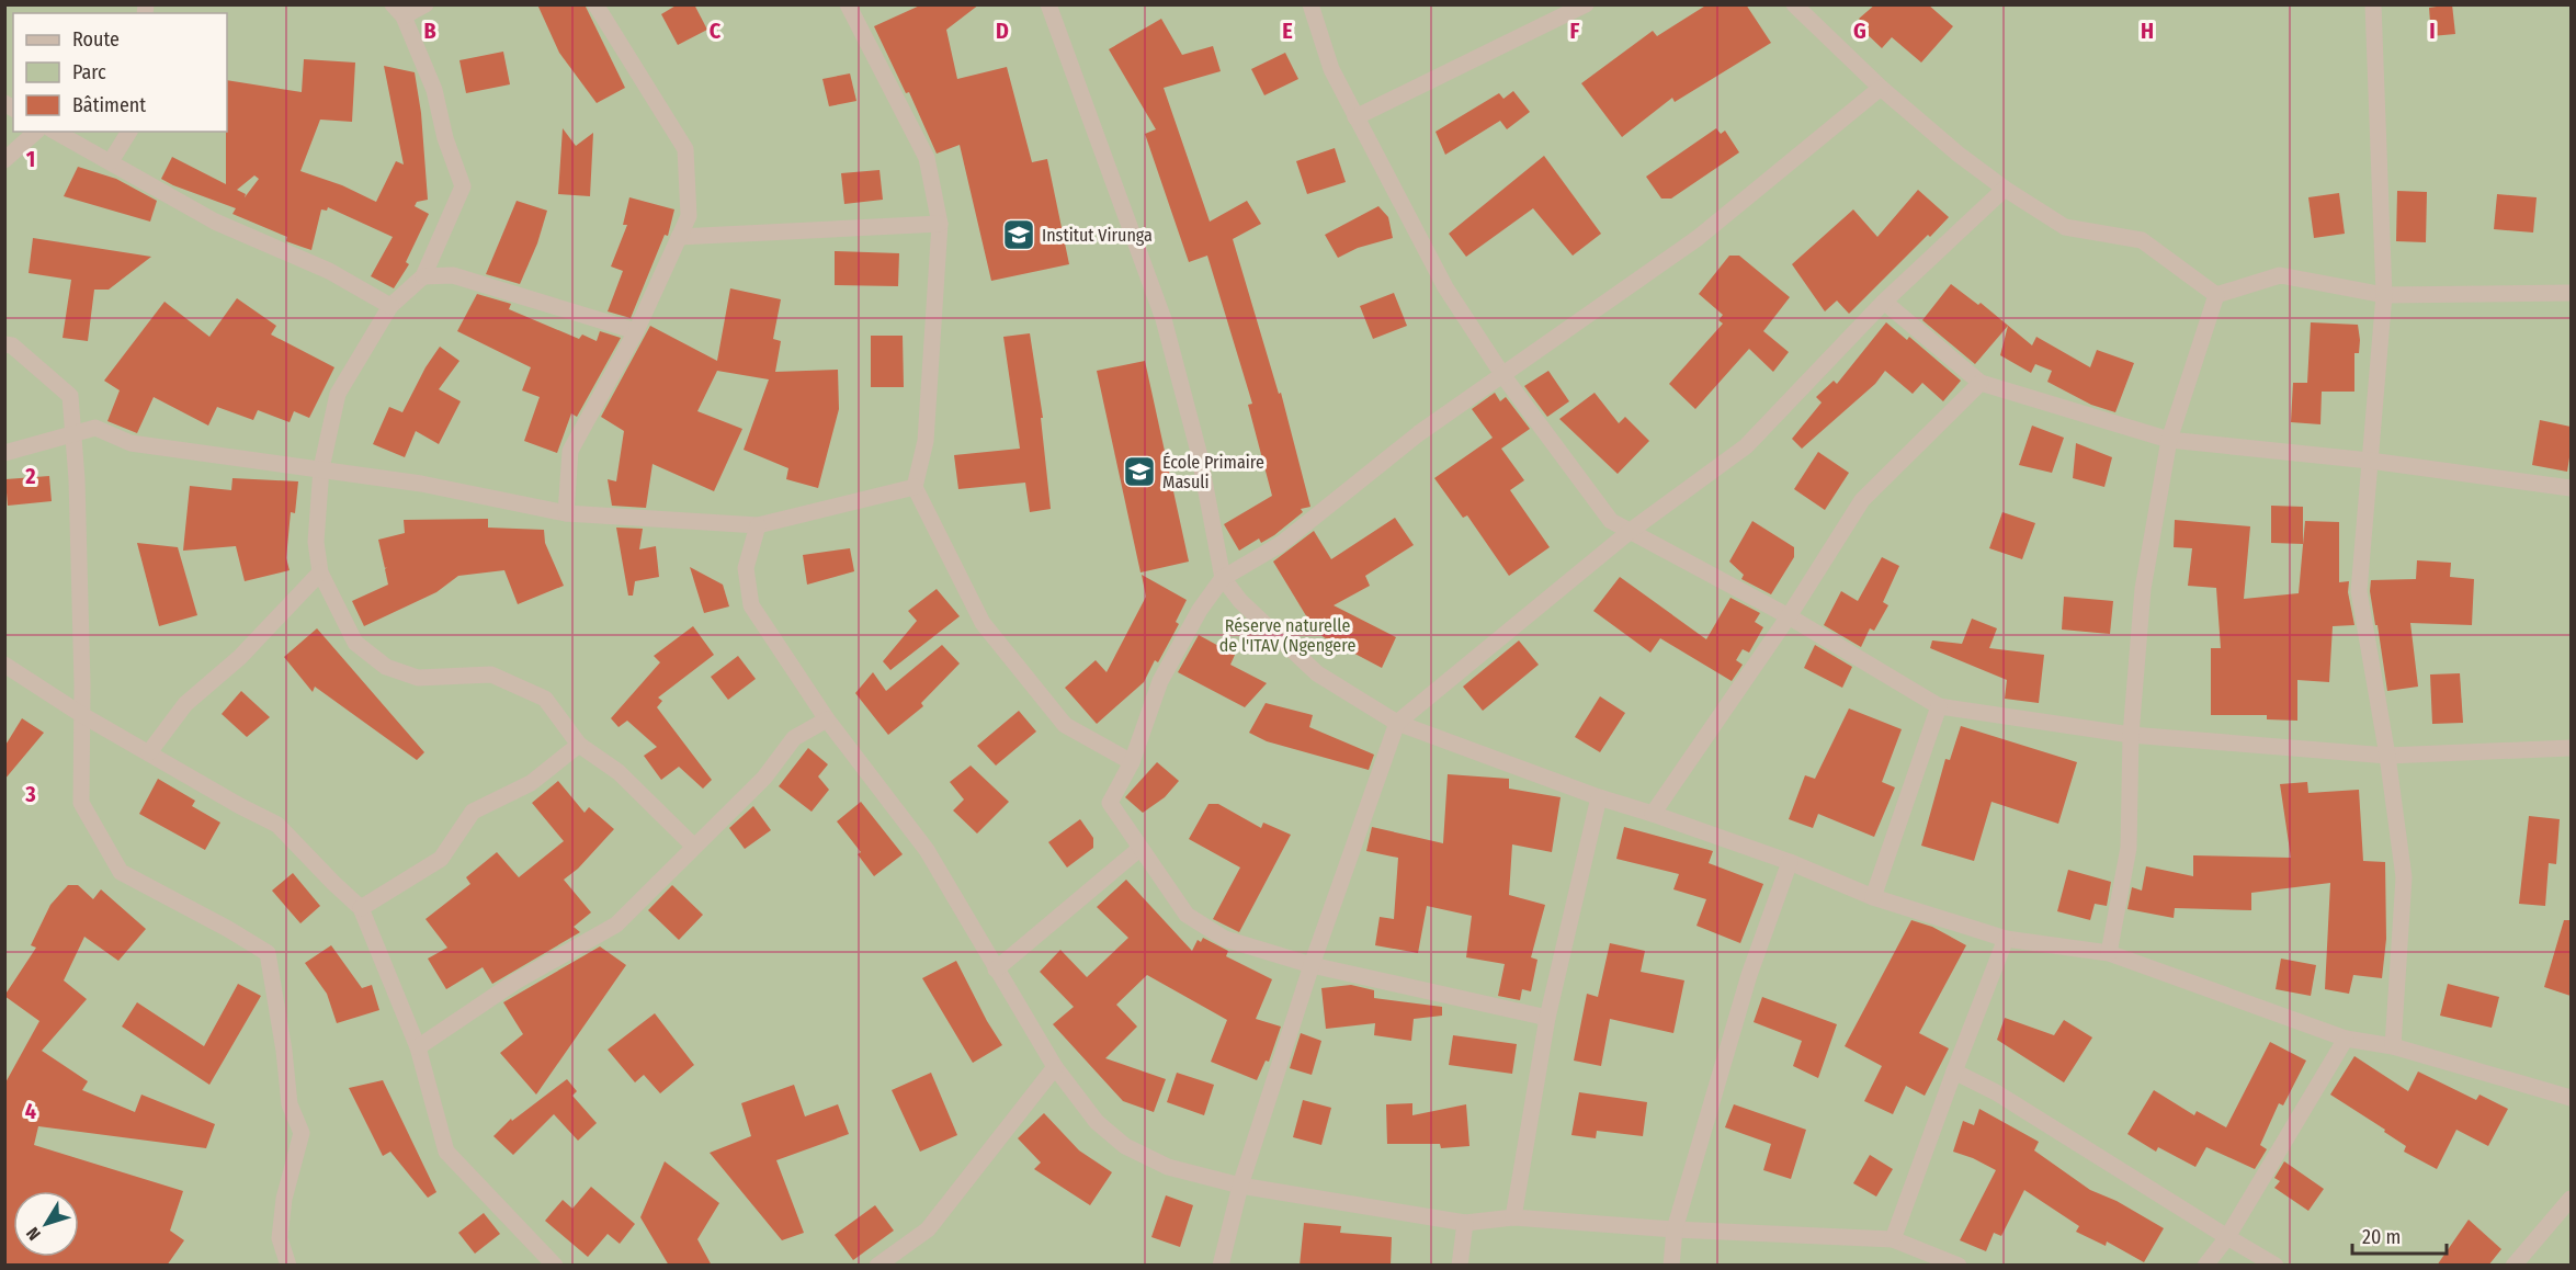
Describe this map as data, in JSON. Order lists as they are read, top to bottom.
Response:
{
  "parks": ["Réserve naturelle de l'ITAV (Ngengere"],
  "places": {
    "school or university": ["Institut Virunga", "École Primaire Masuli"]
  },
  "legend": ["Route", "Parc", "Bâtiment"],
  "scale_bar": "20 m",
  "north": "bottom left",
  "grid": {
    "columns": [
      "B",
      "C",
      "D",
      "E",
      "F",
      "G",
      "H",
      "I"
    ],
    "rows": [
      "1",
      "2",
      "3",
      "4"
    ]
  }
}
